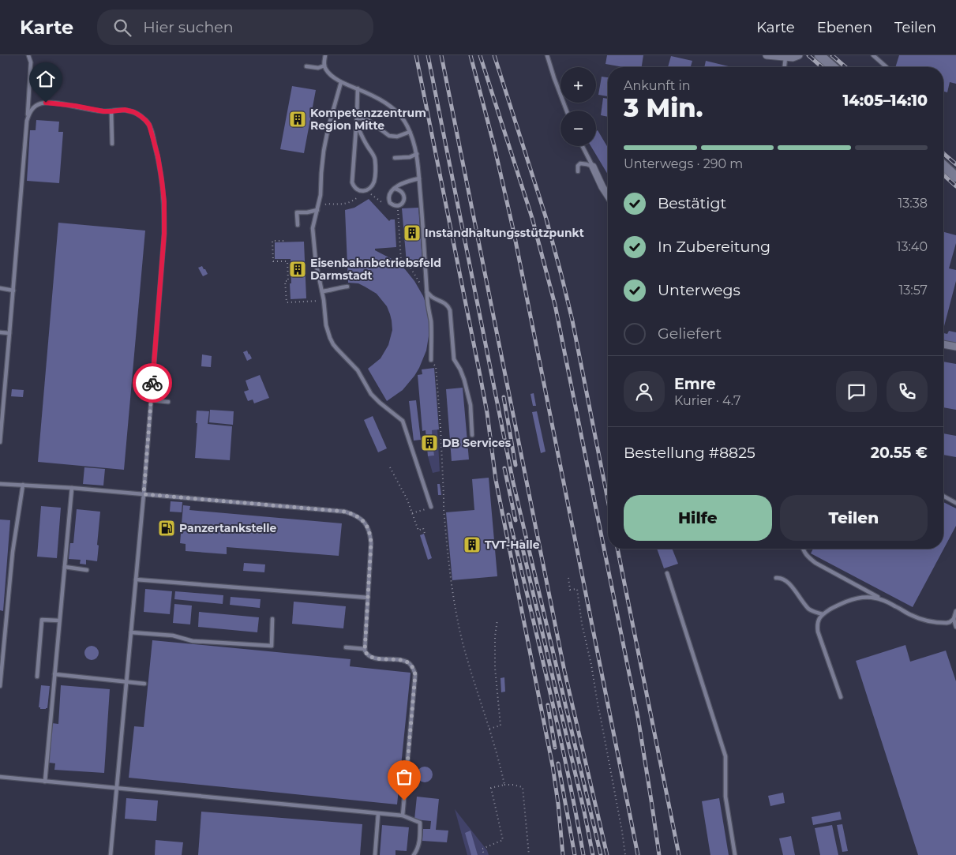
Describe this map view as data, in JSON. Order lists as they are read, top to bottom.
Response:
{
  "places": {
    "building": [
      "Kompetenzzentrum Region Mitte",
      "Instandhaltungsstützpunkt",
      "Eisenbahnbetriebsfeld Darmstadt",
      "DB Services",
      "TVT-Halle"
    ],
    "fuel station": ["Panzertankstelle"]
  },
  "page": {
    "header": "Karte",
    "search": "Hier suchen",
    "nav": ["Karte", "Ebenen", "Teilen"],
    "map_buttons": ["+", "−"],
    "heading": ["3 Min.", "Ankunft in", "14:05–14:10"],
    "panel": [
      "Emre",
      "Kurier · 4.7",
      "Bestellung #8825",
      "20.55 €"
    ],
    "bar": "Unterwegs · 290 m",
    "list": [
      ["Bestätigt", "13:38"],
      ["In Zubereitung", "13:40"],
      ["Unterwegs", "13:57"],
      "Geliefert"
    ],
    "buttons": ["Hilfe", "Teilen"]
  }
}
